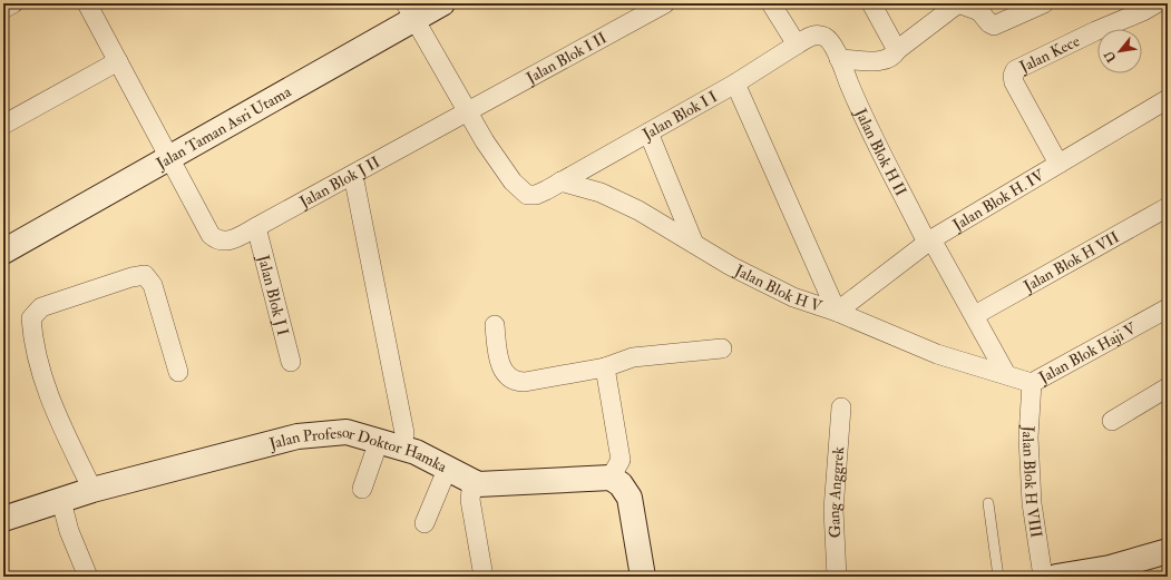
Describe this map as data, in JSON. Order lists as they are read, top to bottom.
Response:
{
  "streets": {
    "street": [
      "Jalan Kece",
      "Jalan Blok I II",
      "Jalan Blok I I",
      "Jalan Taman Asri Utama",
      "Jalan Blok H II",
      "Jalan Blok J II",
      "Jalan Blok H. IV",
      "Jalan Blok H VII",
      "Jalan Blok H V",
      "Jalan Blok J I",
      "Jalan Blok Haji V",
      "Jalan Profesor Doktor Hamka",
      "Jalan Blok H VIII",
      "Gang Anggrek"
    ]
  },
  "crossings": [
    ["Jalan Kece", "Jalan Blok H. IV"],
    ["Jalan Blok I II", "Jalan Blok I I"],
    ["Jalan Blok I II", "Jalan Blok J II"],
    ["Jalan Blok I I", "Jalan Blok H II"],
    ["Jalan Blok I I", "Jalan Blok J II"],
    ["Jalan Blok I I", "Jalan Blok H V"],
    ["Jalan Taman Asri Utama", "Jalan Blok J II"],
    ["Jalan Blok H II", "Jalan Blok H. IV"],
    ["Jalan Blok H II", "Jalan Blok H VII"],
    ["Jalan Blok H II", "Jalan Blok H V"],
    ["Jalan Blok H II", "Jalan Blok Haji V"],
    ["Jalan Blok J II", "Jalan Blok J I"],
    ["Jalan Blok H. IV", "Jalan Blok H V"],
    ["Jalan Blok H V", "Jalan Blok Haji V"],
    ["Jalan Blok Haji V", "Jalan Blok H VIII"]
  ],
  "north": "bottom left"
}
